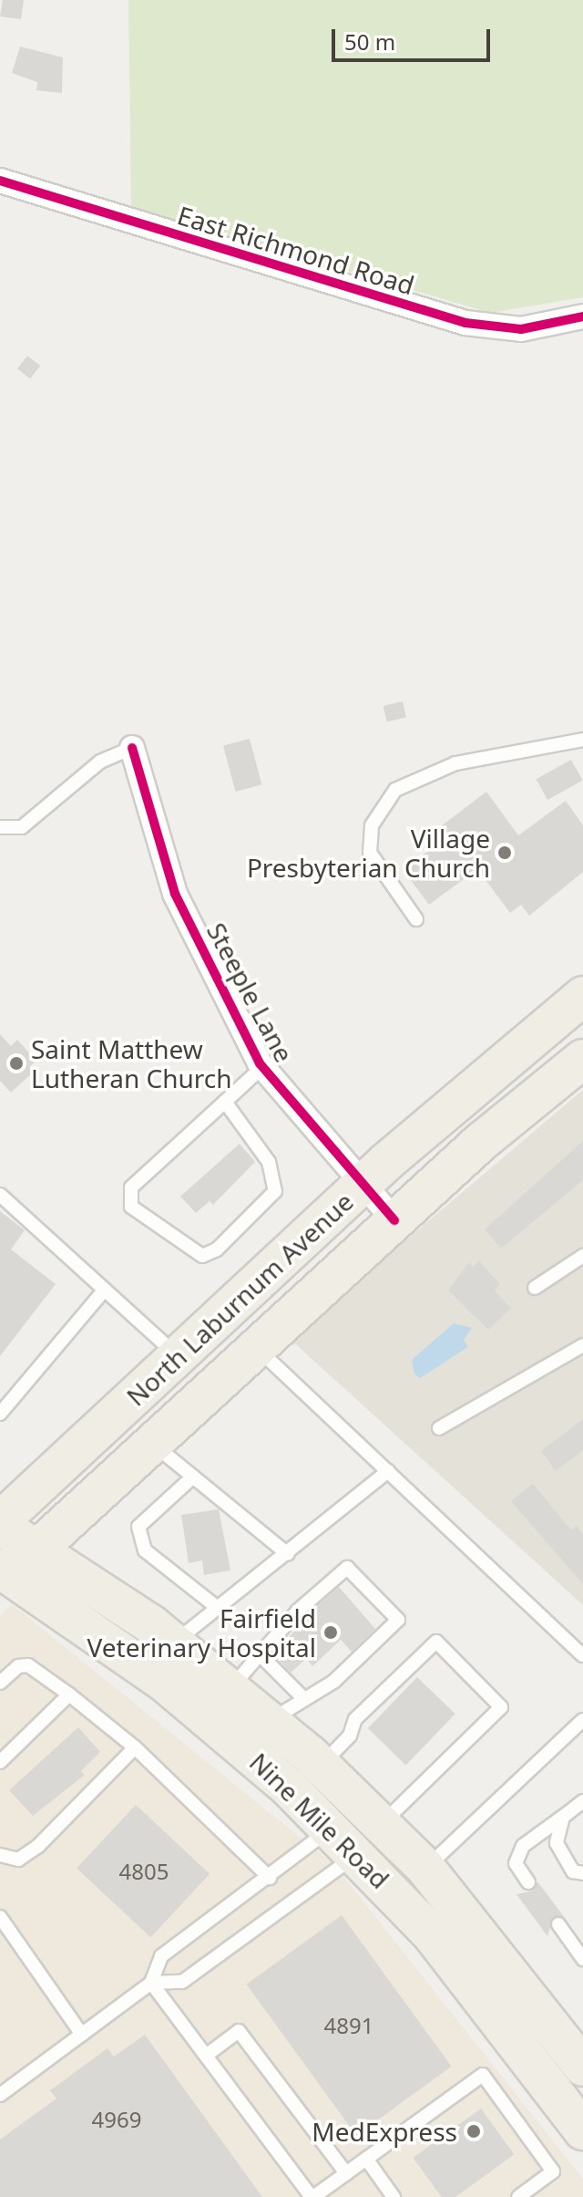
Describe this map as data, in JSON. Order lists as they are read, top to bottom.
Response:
{
  "streets": {
    "main road": ["North Laburnum Avenue", "Nine Mile Road"],
    "street": ["East Richmond Road", "Steeple Lane"]
  },
  "crossings": [
    ["Steeple Lane", "North Laburnum Avenue"],
    ["North Laburnum Avenue", "Nine Mile Road"]
  ],
  "places": [
    "Village Presbyterian Church",
    "Saint Matthew Lutheran Church",
    "Fairfield Veterinary Hospital",
    "MedExpress"
  ],
  "house_numbers": ["4805", "4891", "4969"],
  "scale_bar": "50 m"
}
